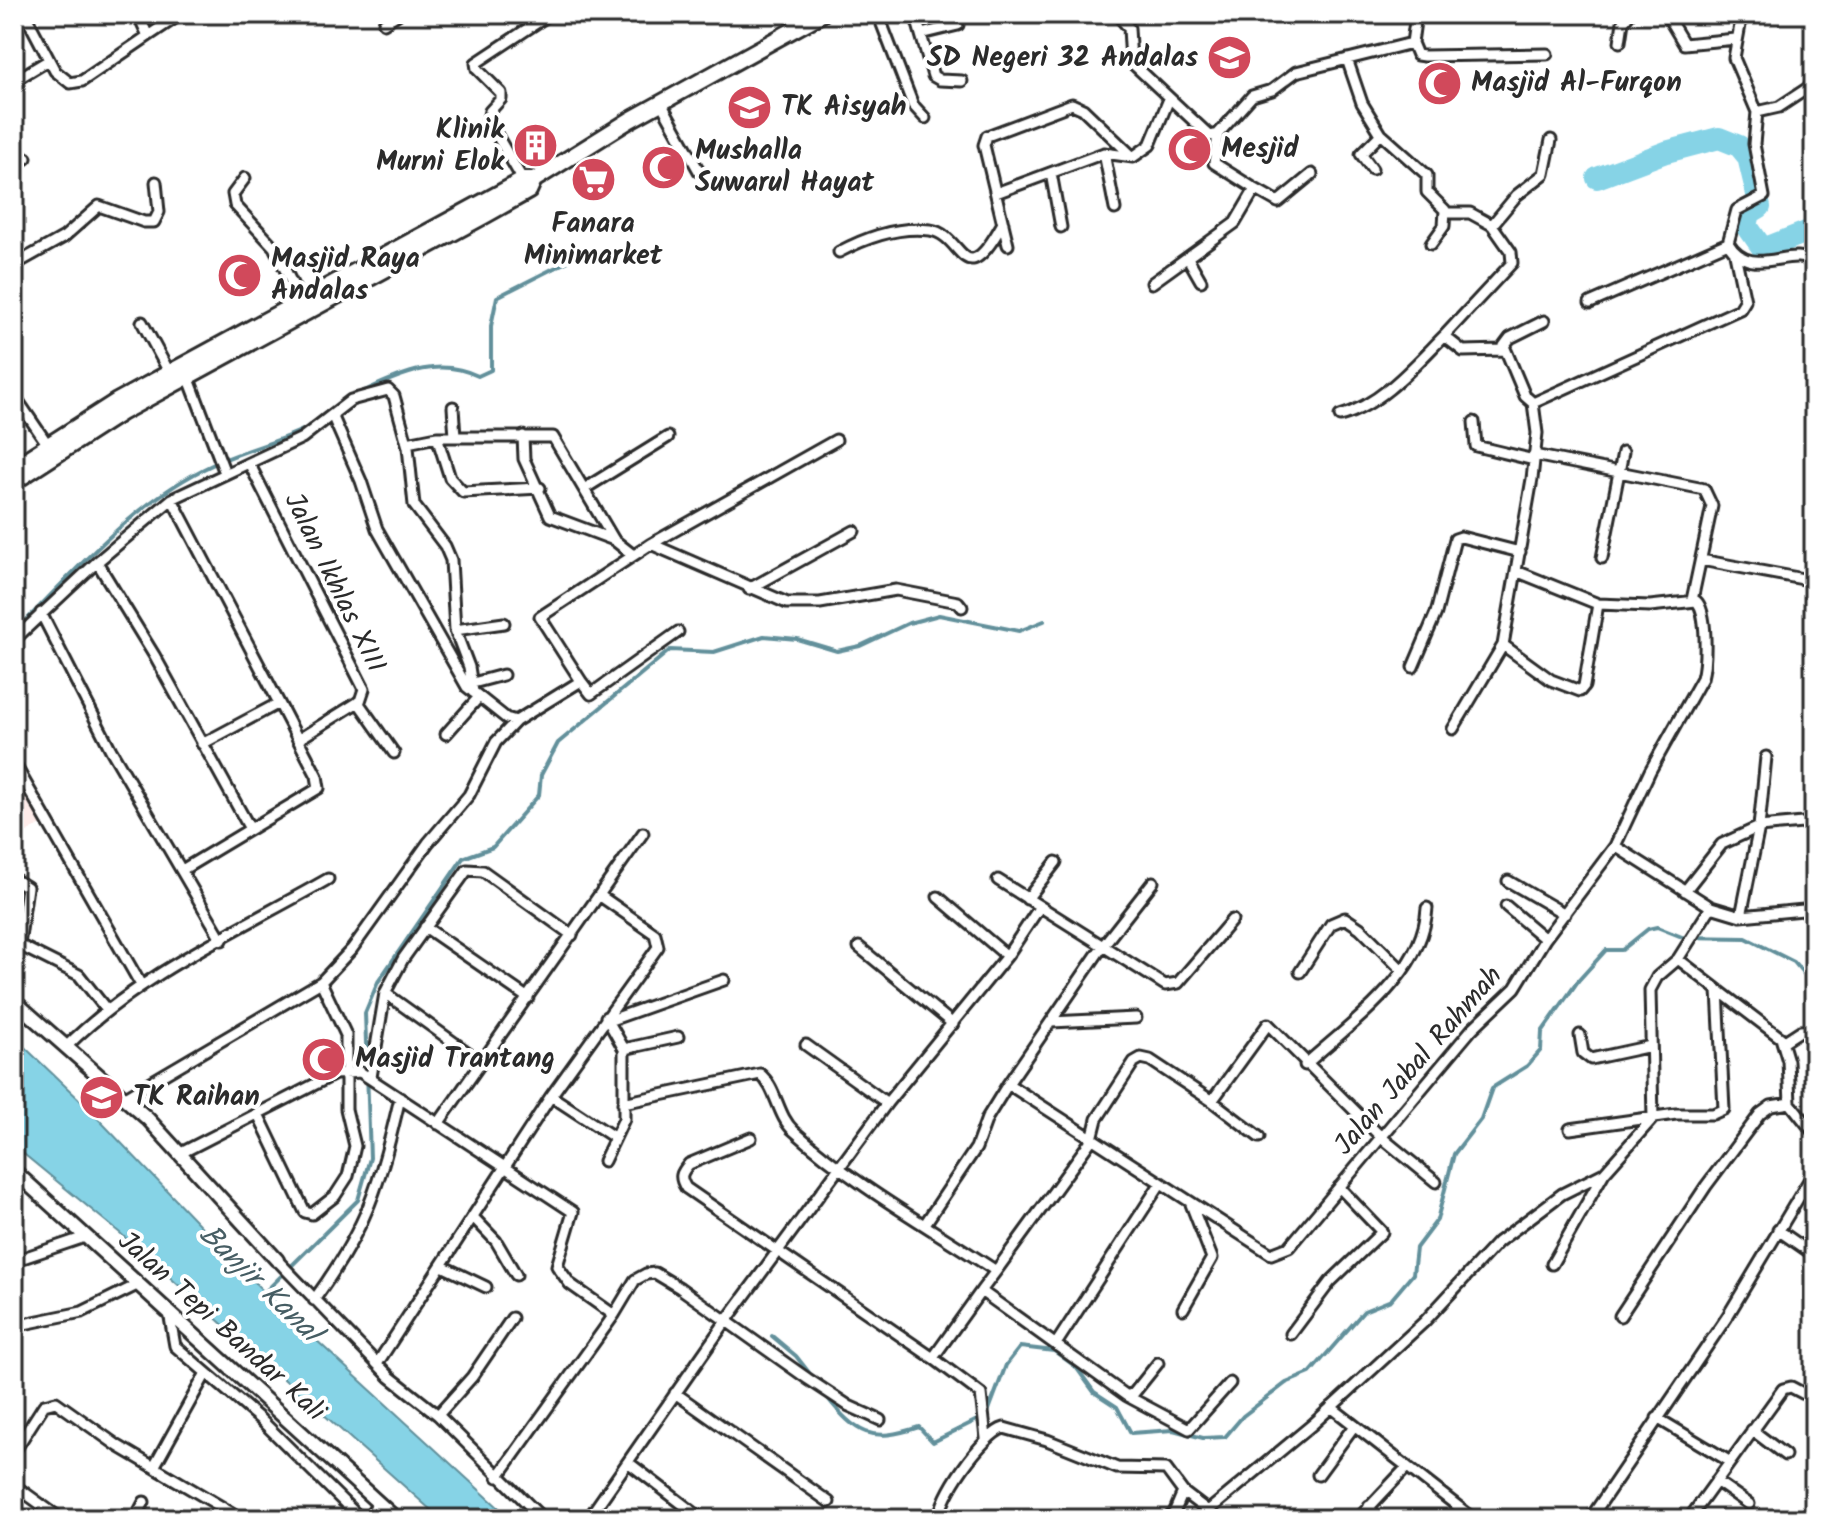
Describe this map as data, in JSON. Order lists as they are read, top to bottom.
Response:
{
  "streets": {
    "street": ["Jalan Ikhlas XIII", "Jalan Jabal Rahmah", "Jalan Tepi Bandar Kali"]
  },
  "water": ["Banjir Kanal"],
  "places": {
    "school or university": ["SD Negeri 32 Andalas", "TK Aisyah", "TK Raihan"],
    "mosque": [
      "Masjid Al-Furqon",
      "Mesjid",
      "Mushalla Suwarul Hayat",
      "Masjid Raya Andalas",
      "Masjid Trantang"
    ],
    "building": ["Klinik Murni Elok"],
    "supermarket": ["Fanara Minimarket"]
  }
}
